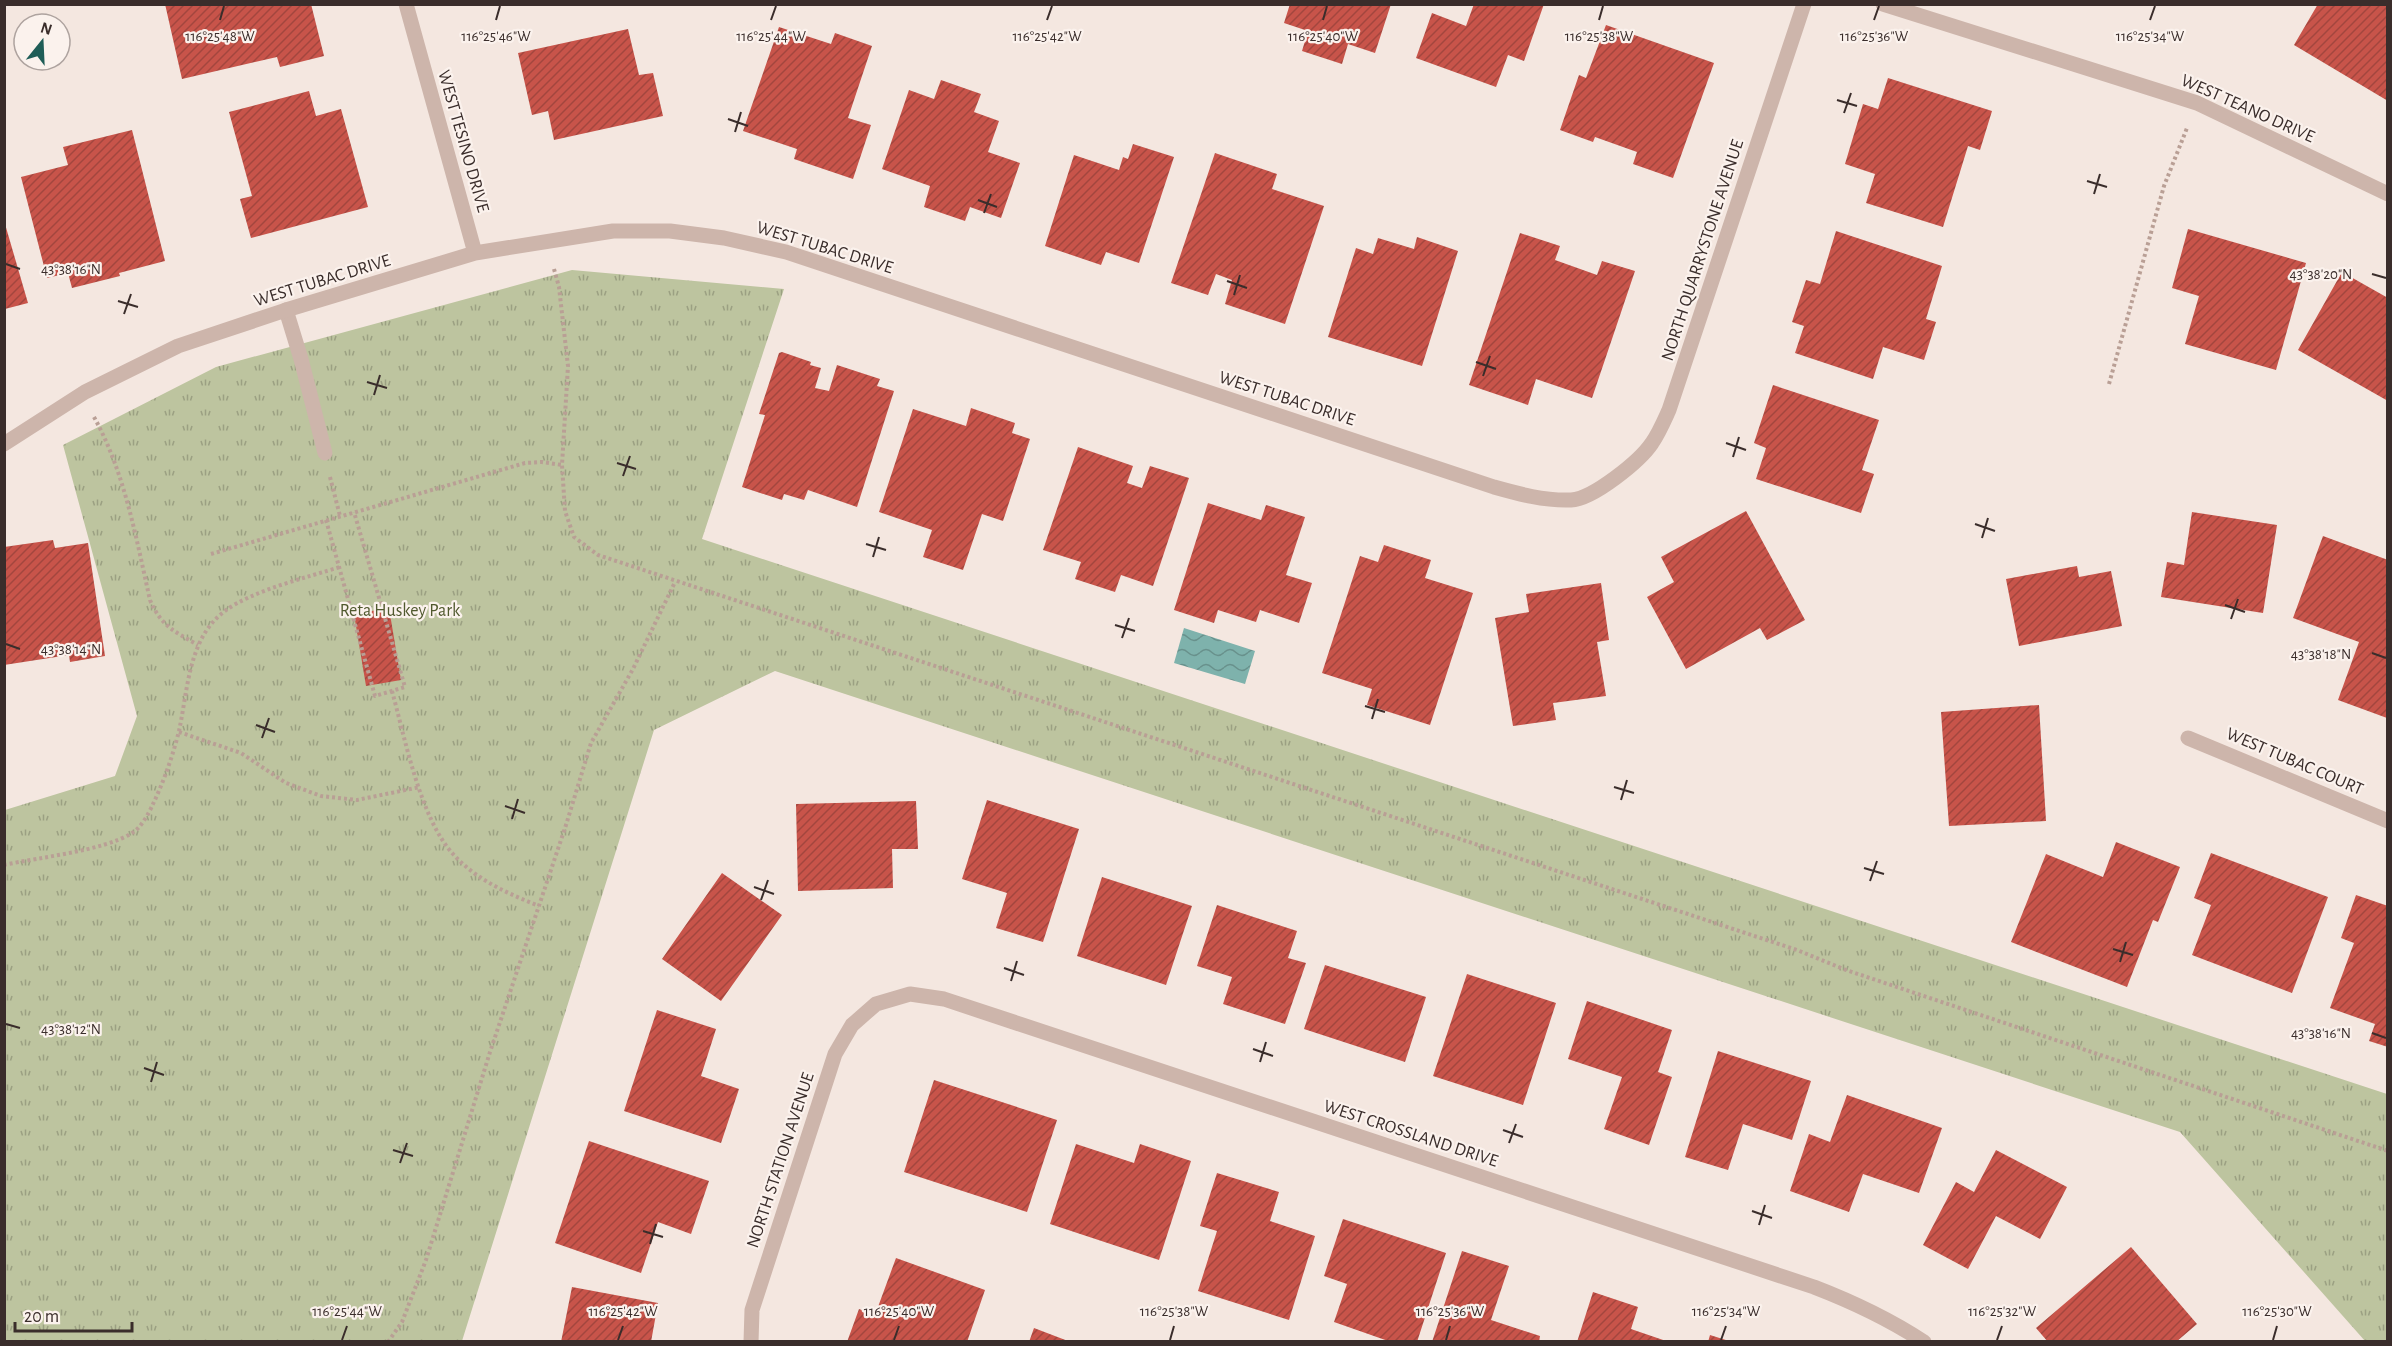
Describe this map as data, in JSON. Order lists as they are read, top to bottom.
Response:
{
  "streets": {
    "street": [
      "WEST TEANO DRIVE",
      "WEST TESINO DRIVE",
      "WEST TUBAC DRIVE",
      "NORTH QUARRYSTONE AVENUE",
      "WEST TUBAC COURT",
      "WEST CROSSLAND DRIVE",
      "NORTH STATION AVENUE"
    ]
  },
  "crossings": [
    ["WEST TESINO DRIVE", "WEST TUBAC DRIVE"],
    ["WEST TUBAC DRIVE", "NORTH QUARRYSTONE AVENUE"],
    ["WEST CROSSLAND DRIVE", "NORTH STATION AVENUE"]
  ],
  "parks": ["Reta Huskey Park"],
  "scale_bar": "20 m",
  "north": "top",
  "coordinates": [
    "116°25'48\"W",
    "116°25'46\"W",
    "116°25'44\"W",
    "116°25'42\"W",
    "116°25'40\"W",
    "116°25'38\"W",
    "116°25'36\"W",
    "116°25'34\"W",
    "43°38'16\"N",
    "43°38'20\"N",
    "43°38'14\"N",
    "43°38'18\"N",
    "43°38'12\"N",
    "116°25'32\"W",
    "116°25'30\"W"
  ]
}
